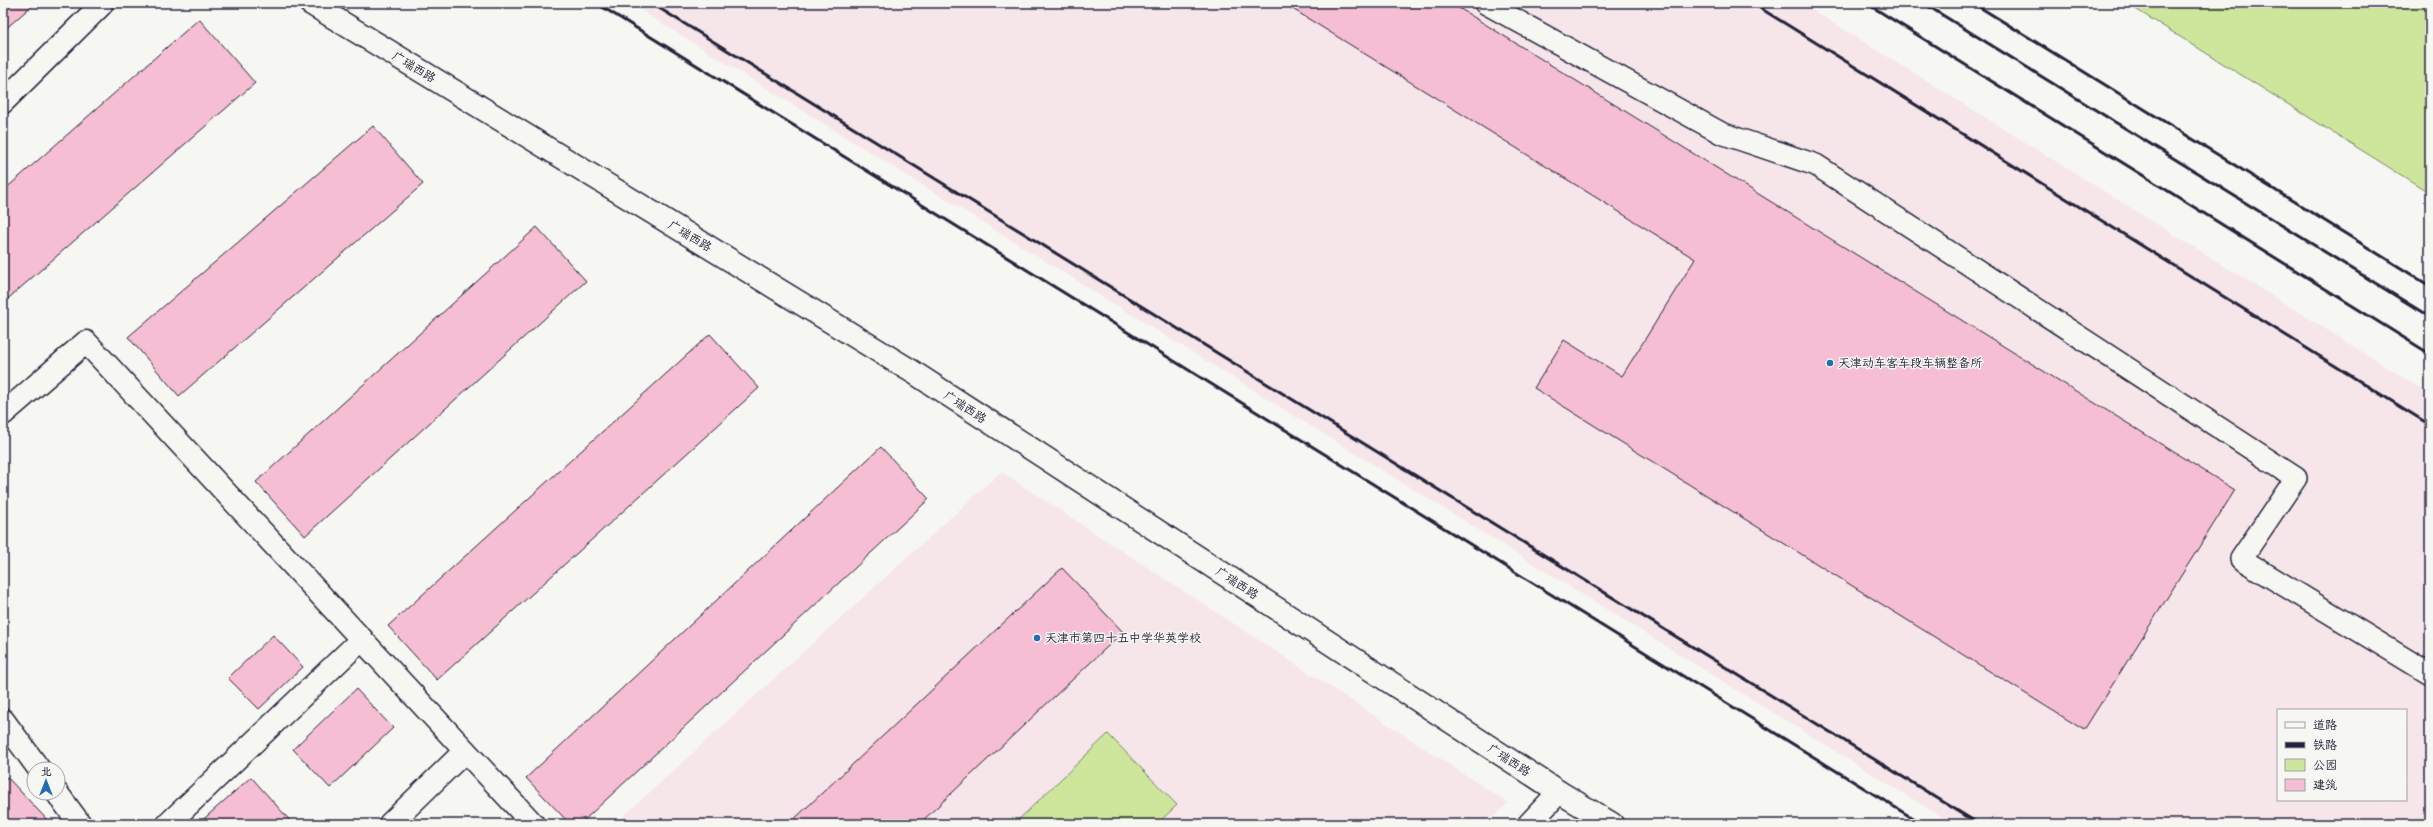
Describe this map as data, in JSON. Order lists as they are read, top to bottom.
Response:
{
  "streets": {
    "street": ["广瑞西路"]
  },
  "places": ["天津动车客车段车辆整备所", "天津市第四十五中学华英学校"],
  "legend": [
    "道路",
    "铁路",
    "公园",
    "建筑"
  ],
  "north": "top"
}
